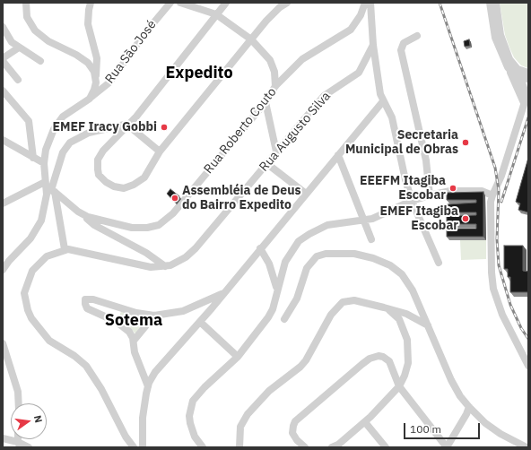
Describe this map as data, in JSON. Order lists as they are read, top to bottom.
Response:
{
  "streets": {
    "street": ["Rua São José", "Rua Roberto Couto", "Rua Augusto Silva"]
  },
  "crossings": [
    ["Rua São José", "Rua Roberto Couto"]
  ],
  "districts": ["Expedito", "Sotema"],
  "places": [
    "EMEF Iracy Gobbi",
    "Secretaria Municipal de Obras",
    "EEEFM Itagiba Escobar",
    "Assembléia de Deus do Bairro Expedito",
    "EMEF Itagiba Escobar"
  ],
  "scale_bar": "100 m",
  "north": "right"
}
